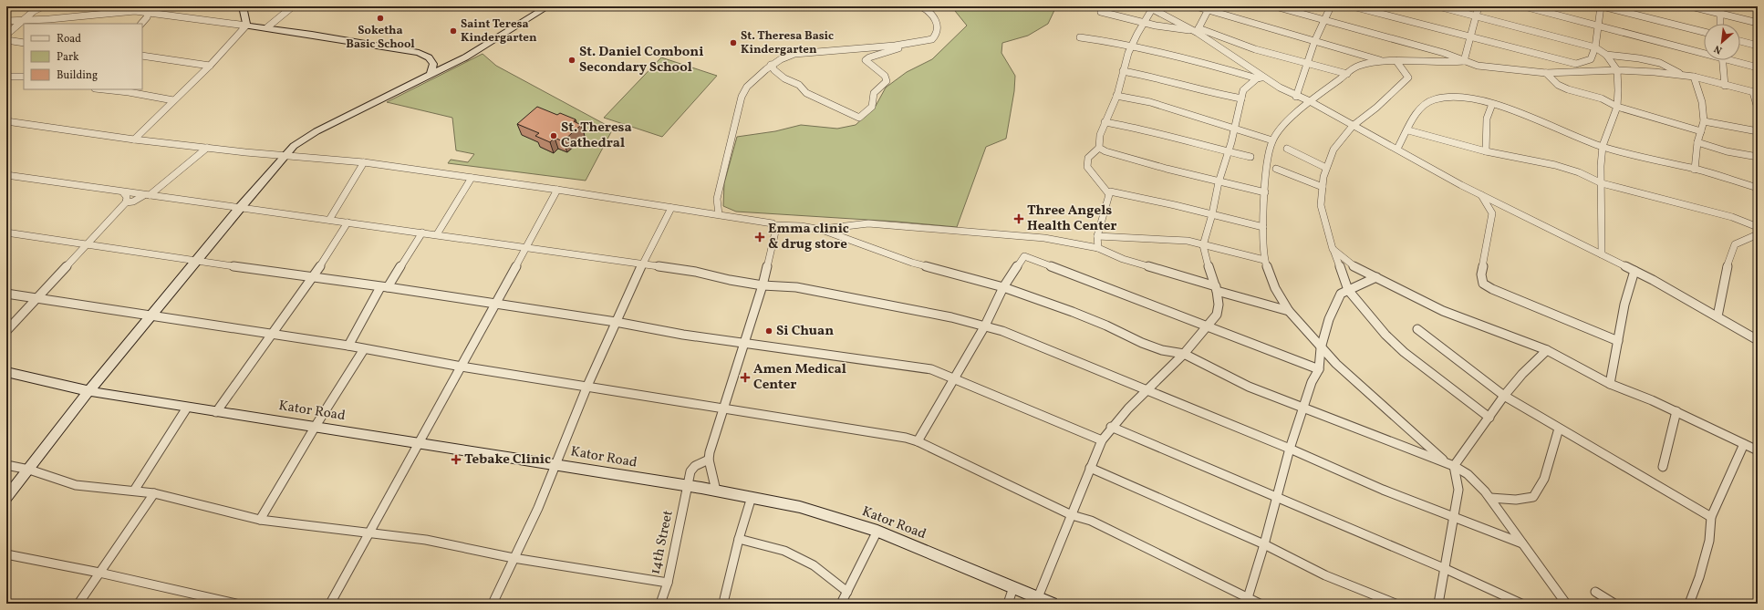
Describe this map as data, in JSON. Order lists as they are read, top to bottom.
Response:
{
  "streets": {
    "street": ["Kator Road", "14th Street"]
  },
  "crossings": [
    ["Kator Road", "14th Street"]
  ],
  "places": {
    "other": [
      "Soketha Basic School",
      "Saint Teresa Kindergarten",
      "St. Theresa Basic Kindergarten",
      "St. Daniel Comboni Secondary School",
      "St. Theresa Cathedral",
      "Si Chuan"
    ],
    "health": [
      "Three Angels Health Center",
      "Emma clinic & drug store",
      "Amen Medical Center",
      "Tebake Clinic"
    ]
  },
  "legend": ["Road", "Park", "Building"],
  "north": "bottom left"
}
